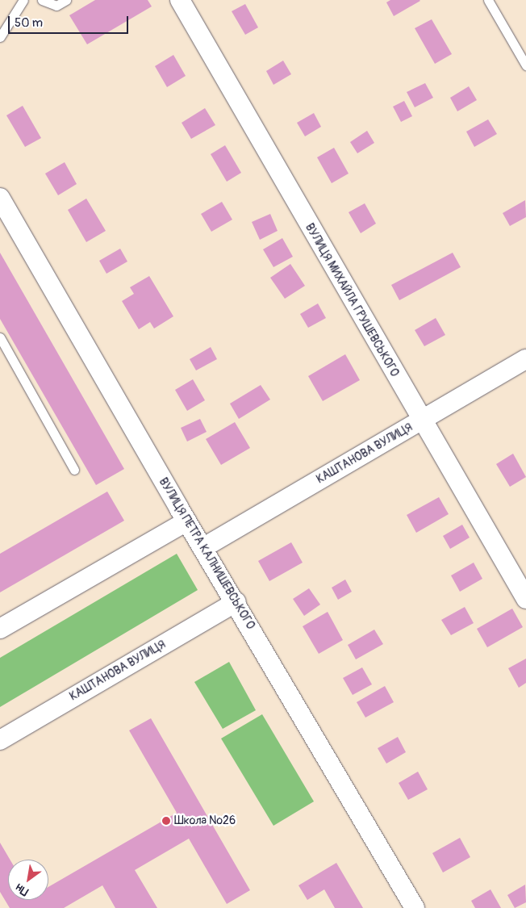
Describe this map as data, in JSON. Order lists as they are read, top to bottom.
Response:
{
  "streets": {
    "street": ["ВУЛИЦЯ МИХАЙЛА ГРУШЕВСЬКОГО", "КАШТАНОВА ВУЛИЦЯ", "ВУЛИЦЯ ПЕТРА КАЛНИШЕВСЬКОГО"]
  },
  "crossings": [
    ["ВУЛИЦЯ МИХАЙЛА ГРУШЕВСЬКОГО", "КАШТАНОВА ВУЛИЦЯ"],
    ["КАШТАНОВА ВУЛИЦЯ", "ВУЛИЦЯ ПЕТРА КАЛНИШЕВСЬКОГО"]
  ],
  "places": ["Школа №26"],
  "scale_bar": "50 m",
  "north": "bottom left"
}
